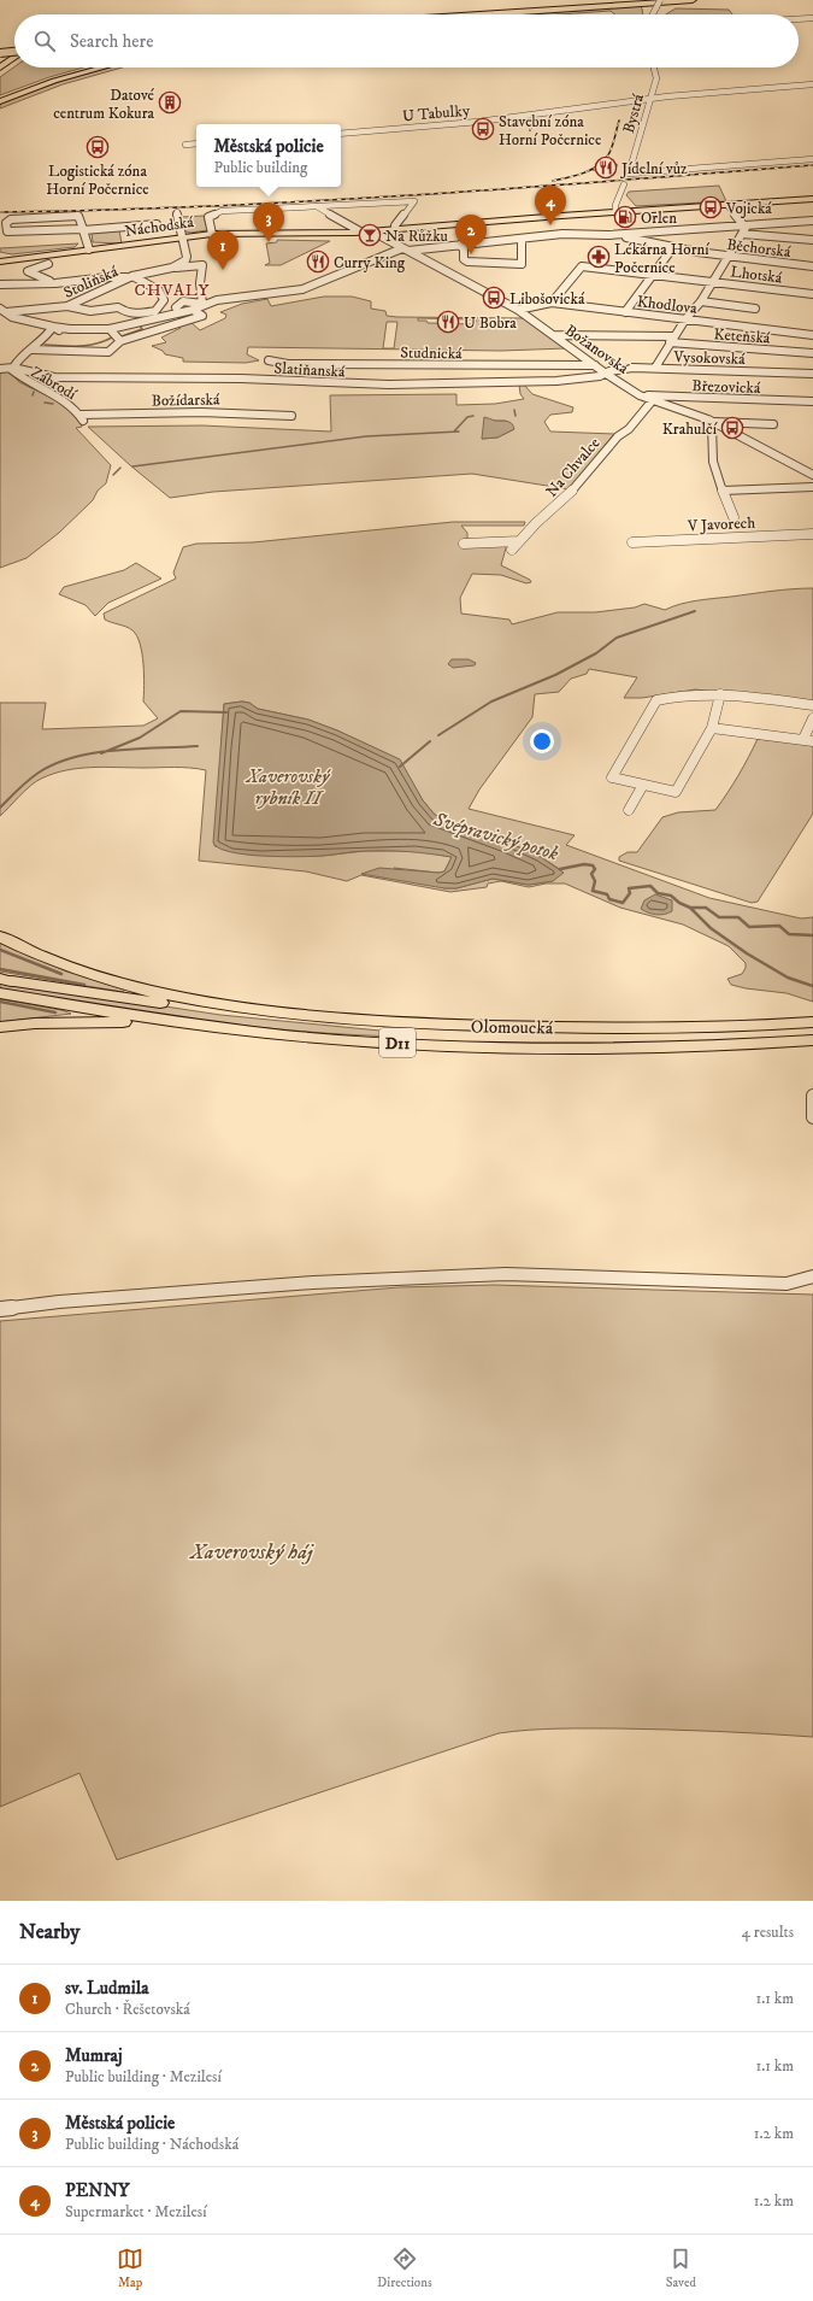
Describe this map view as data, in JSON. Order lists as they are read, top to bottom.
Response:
{
  "streets": {
    "highway": ["Olomoucká", "D11"],
    "main road": ["Náchodská"],
    "street": [
      "U Tabulky",
      "Bystrá",
      "Běchorská",
      "Lhotská",
      "Stoliňská",
      "Khodlova",
      "Keteňská",
      "Božanovská",
      "Studnická",
      "Vysokovská",
      "Slatiňanská",
      "Zábrodí",
      "Březovická",
      "Božídarská",
      "Na Chvalce",
      "V Javorech"
    ]
  },
  "crossings": [
    ["U Tabulky", "Bystrá"],
    ["Náchodská", "Božanovská"],
    ["Lhotská", "Khodlova"],
    ["Khodlova", "Božanovská"],
    ["Keteňská", "Božanovská"],
    ["Božanovská", "Studnická"],
    ["Božanovská", "Vysokovská"],
    ["Božanovská", "Slatiňanská"],
    ["Božanovská", "Březovická"],
    ["Božanovská", "Na Chvalce"],
    ["Vysokovská", "Slatiňanská"],
    ["Slatiňanská", "Zábrodí"],
    ["Zábrodí", "Božídarská"],
    ["Olomoucká", "D11"]
  ],
  "districts": ["CHVALY"],
  "water": ["Xaverovský rybník II", "Svépravický potok"],
  "parks": ["Xaverovský háj"],
  "places": {
    "building": ["Datové centrum Kokura"],
    "bus stop": [
      "Stavební zóna Horní Počernice",
      "Logistická zóna Horní Počernice",
      "Vojická",
      "Libošovická",
      "Krahulčí"
    ],
    "restaurant": ["Jídelní vůz", "Curry King", "U Bobra"],
    "fuel station": ["Orlen"],
    "bar": ["Na Růžku"],
    "pharmacy": ["Lékárna Horní Počernice"]
  },
  "page": {
    "search": "Search here",
    "popup": ["Městská policie", "Public building"],
    "pins": [
      "4",
      "3",
      "2",
      "1"
    ],
    "heading": ["Nearby", "4 results"],
    "list": [
      {
        "mark": "1",
        "name": "sv. Ludmila",
        "note": "Church · Řešetovská",
        "value": "1.1 km"
      },
      {
        "mark": "2",
        "name": "Mumraj",
        "note": "Public building · Mezilesí",
        "value": "1.1 km"
      },
      {
        "mark": "3",
        "name": "Městská policie",
        "note": "Public building · Náchodská",
        "value": "1.2 km"
      },
      {
        "mark": "4",
        "name": "PENNY",
        "note": "Supermarket · Mezilesí",
        "value": "1.2 km"
      }
    ],
    "nav": ["Map", "Directions", "Saved"]
  }
}
